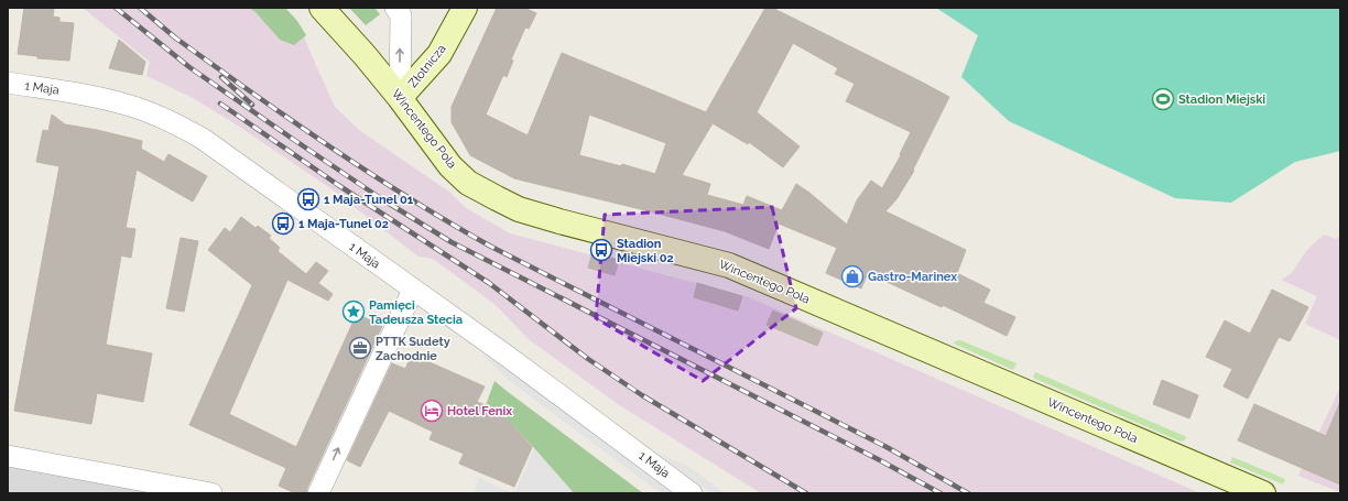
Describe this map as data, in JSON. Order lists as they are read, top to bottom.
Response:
{
  "streets": {
    "street": ["Złotnicza", "1 Maja", "Wincentego Pola"]
  },
  "crossings": [
    ["Złotnicza", "Wincentego Pola"]
  ],
  "places": {
    "sports": ["Stadion Miejski"],
    "bus stop": ["1 Maja-Tunel 01", "1 Maja-Tunel 02", "Stadion Miejski 02"],
    "shop": ["Gastro-Marinex"],
    "place": ["Pamięci Tadeusza Stecia"],
    "office": ["PTTK Sudety Zachodnie"],
    "hotel": ["Hotel Fenix"]
  }
}
